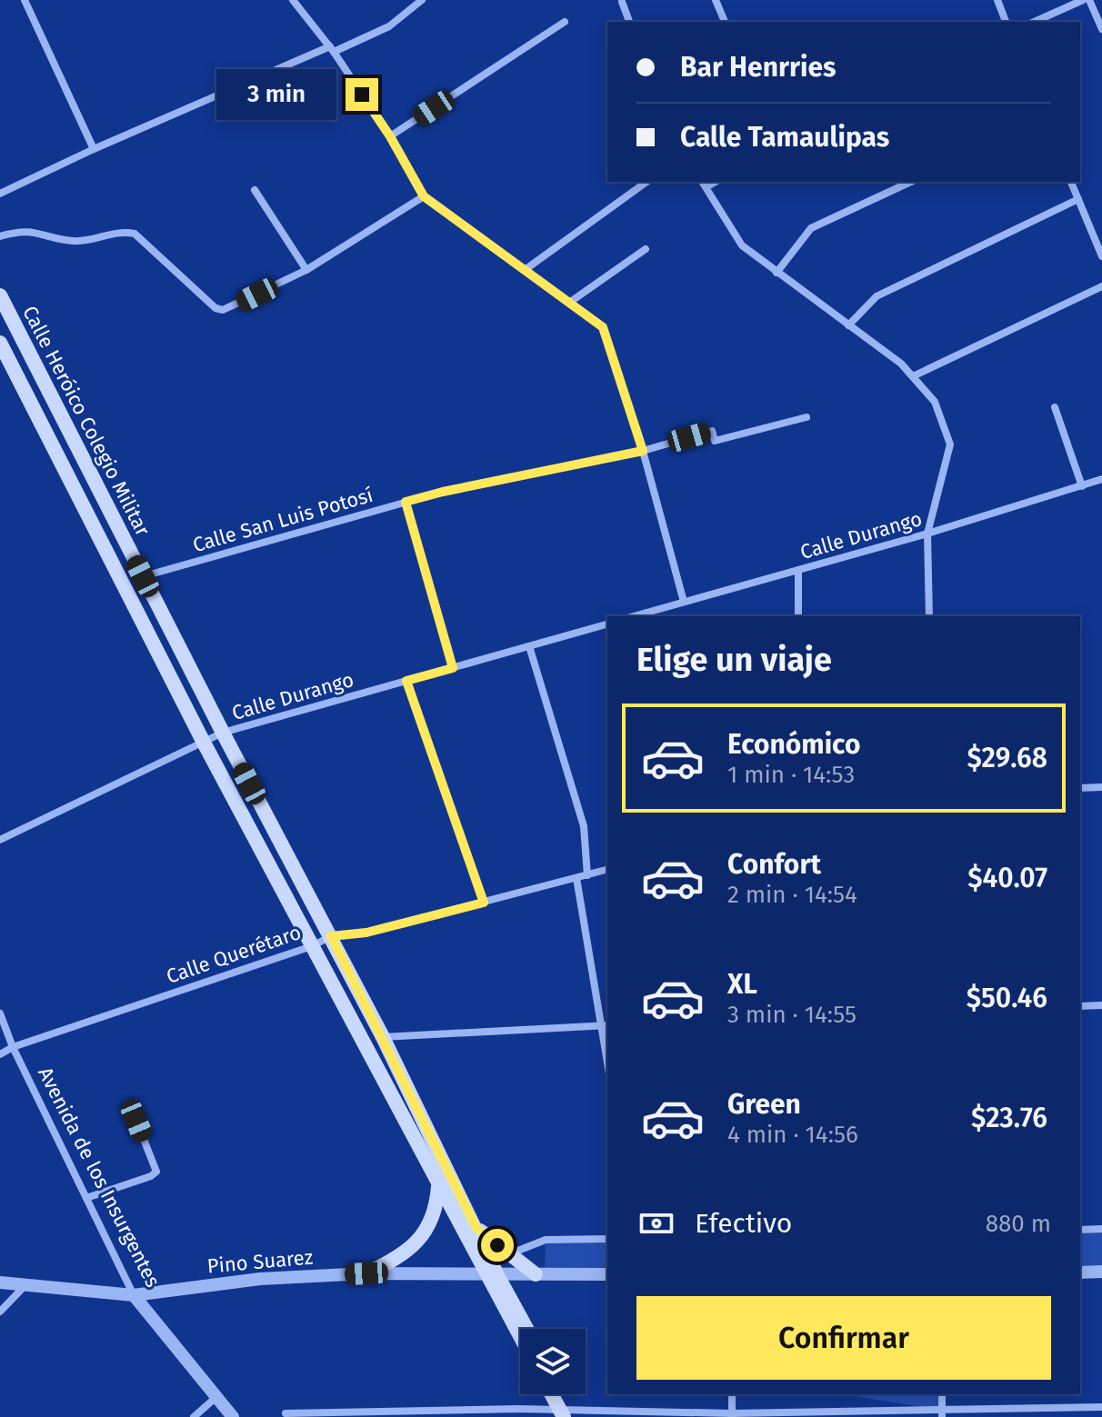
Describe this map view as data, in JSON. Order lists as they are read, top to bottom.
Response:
{
  "streets": {
    "main road": ["Calle Heróico Colegio Militar"],
    "street": [
      "Calle San Luis Potosí",
      "Calle Durango",
      "Calle Querétaro",
      "Avenida de los Insurgentes",
      "Pino Suarez"
    ]
  },
  "crossings": [
    ["Calle Heróico Colegio Militar", "Calle San Luis Potosí"],
    ["Calle Heróico Colegio Militar", "Calle Durango"],
    ["Calle Heróico Colegio Militar", "Calle Querétaro"],
    ["Calle Heróico Colegio Militar", "Pino Suarez"],
    ["Calle Querétaro", "Avenida de los Insurgentes"],
    ["Avenida de los Insurgentes", "Pino Suarez"]
  ],
  "page": {
    "banner": ["Bar Henrries", "Calle Tamaulipas"],
    "bubble": "3 min",
    "heading": "Elige un viaje",
    "list": [
      {
        "name": "Económico",
        "note": "1 min · 14:53",
        "value": "$29.68"
      },
      {
        "name": "Confort",
        "note": "2 min · 14:54",
        "value": "$40.07"
      },
      {
        "name": "XL",
        "note": "3 min · 14:55",
        "value": "$50.46"
      },
      {
        "name": "Green",
        "note": "4 min · 14:56",
        "value": "$23.76"
      }
    ],
    "pay": ["Efectivo", "880 m"],
    "buttons": "Confirmar"
  }
}
